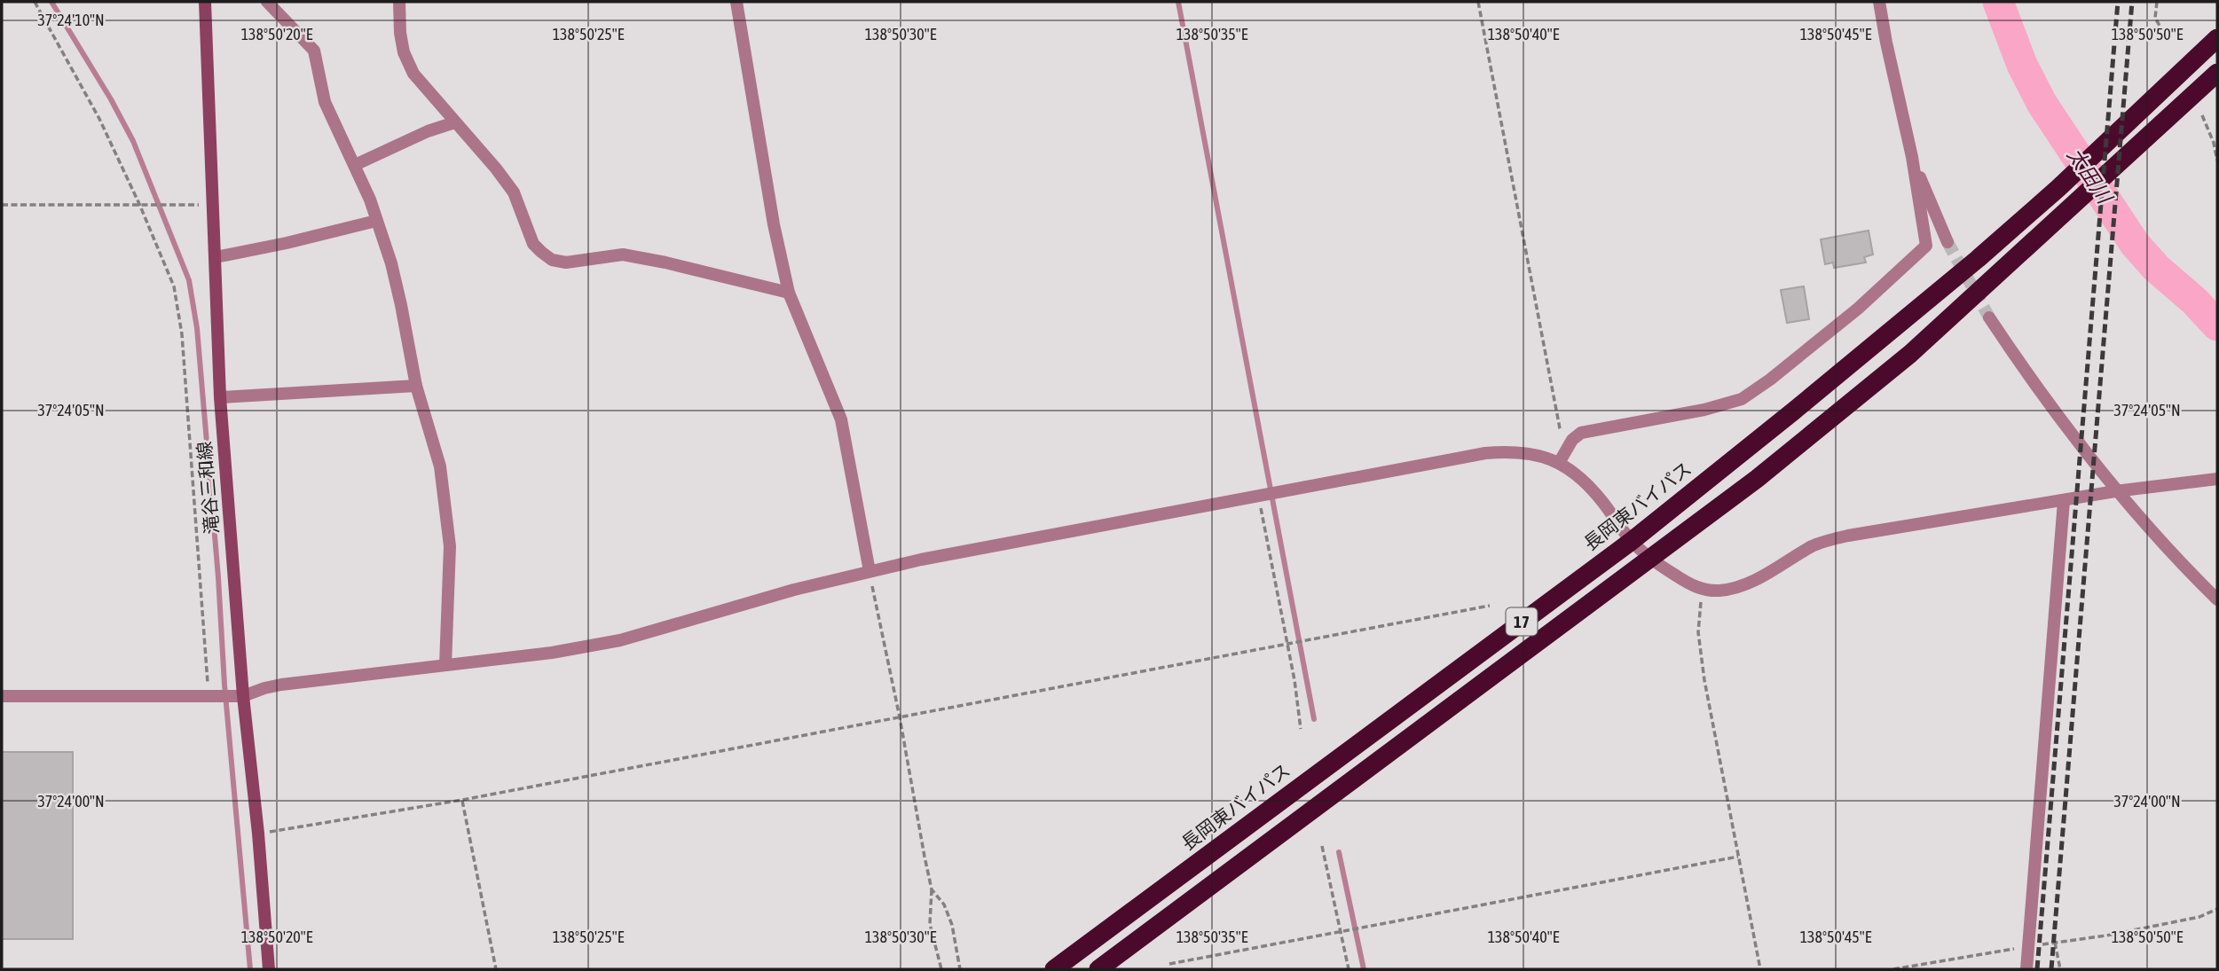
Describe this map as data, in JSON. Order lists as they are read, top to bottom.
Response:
{
  "streets": {
    "highway": ["長岡東バイパス", "17"],
    "main road": ["滝谷三和線"]
  },
  "water": ["太田川"],
  "coordinates": [
    "37°24'10\"N",
    "138°50'20\"E",
    "138°50'25\"E",
    "138°50'30\"E",
    "138°50'35\"E",
    "138°50'40\"E",
    "138°50'45\"E",
    "138°50'50\"E",
    "37°24'05\"N",
    "37°24'00\"N"
  ]
}
